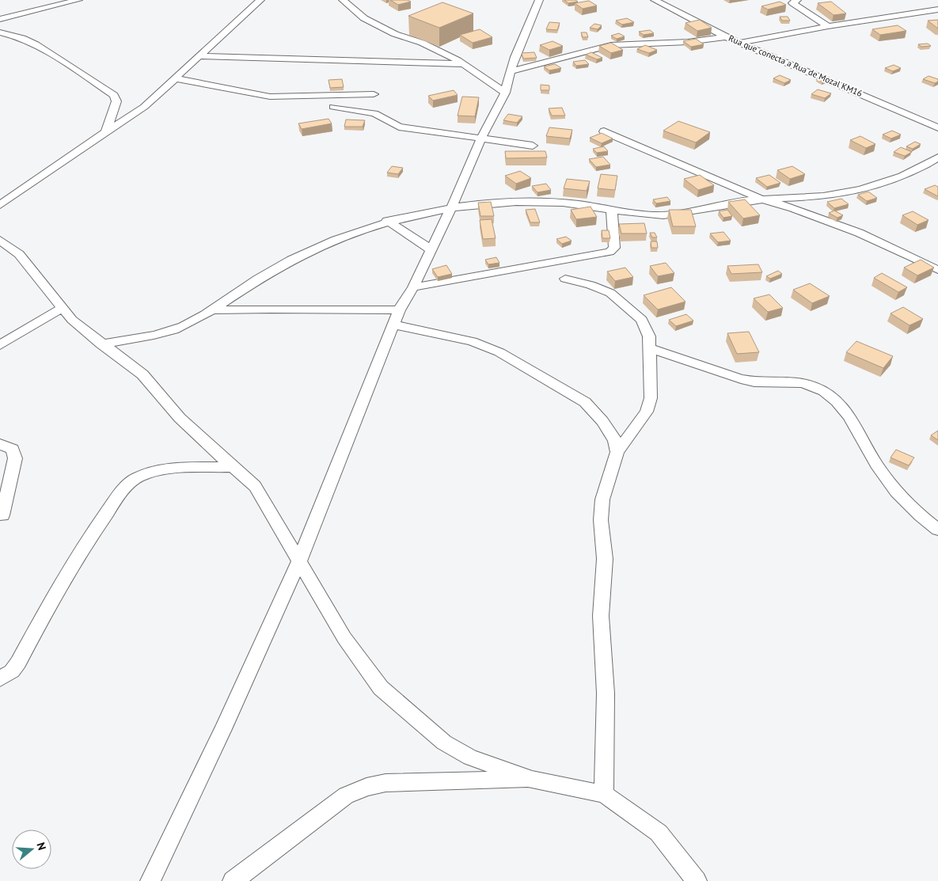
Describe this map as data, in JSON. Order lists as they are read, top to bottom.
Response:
{
  "streets": {
    "street": ["Rua que conecta a Rua de Mozal KM16"]
  },
  "north": "right"
}
